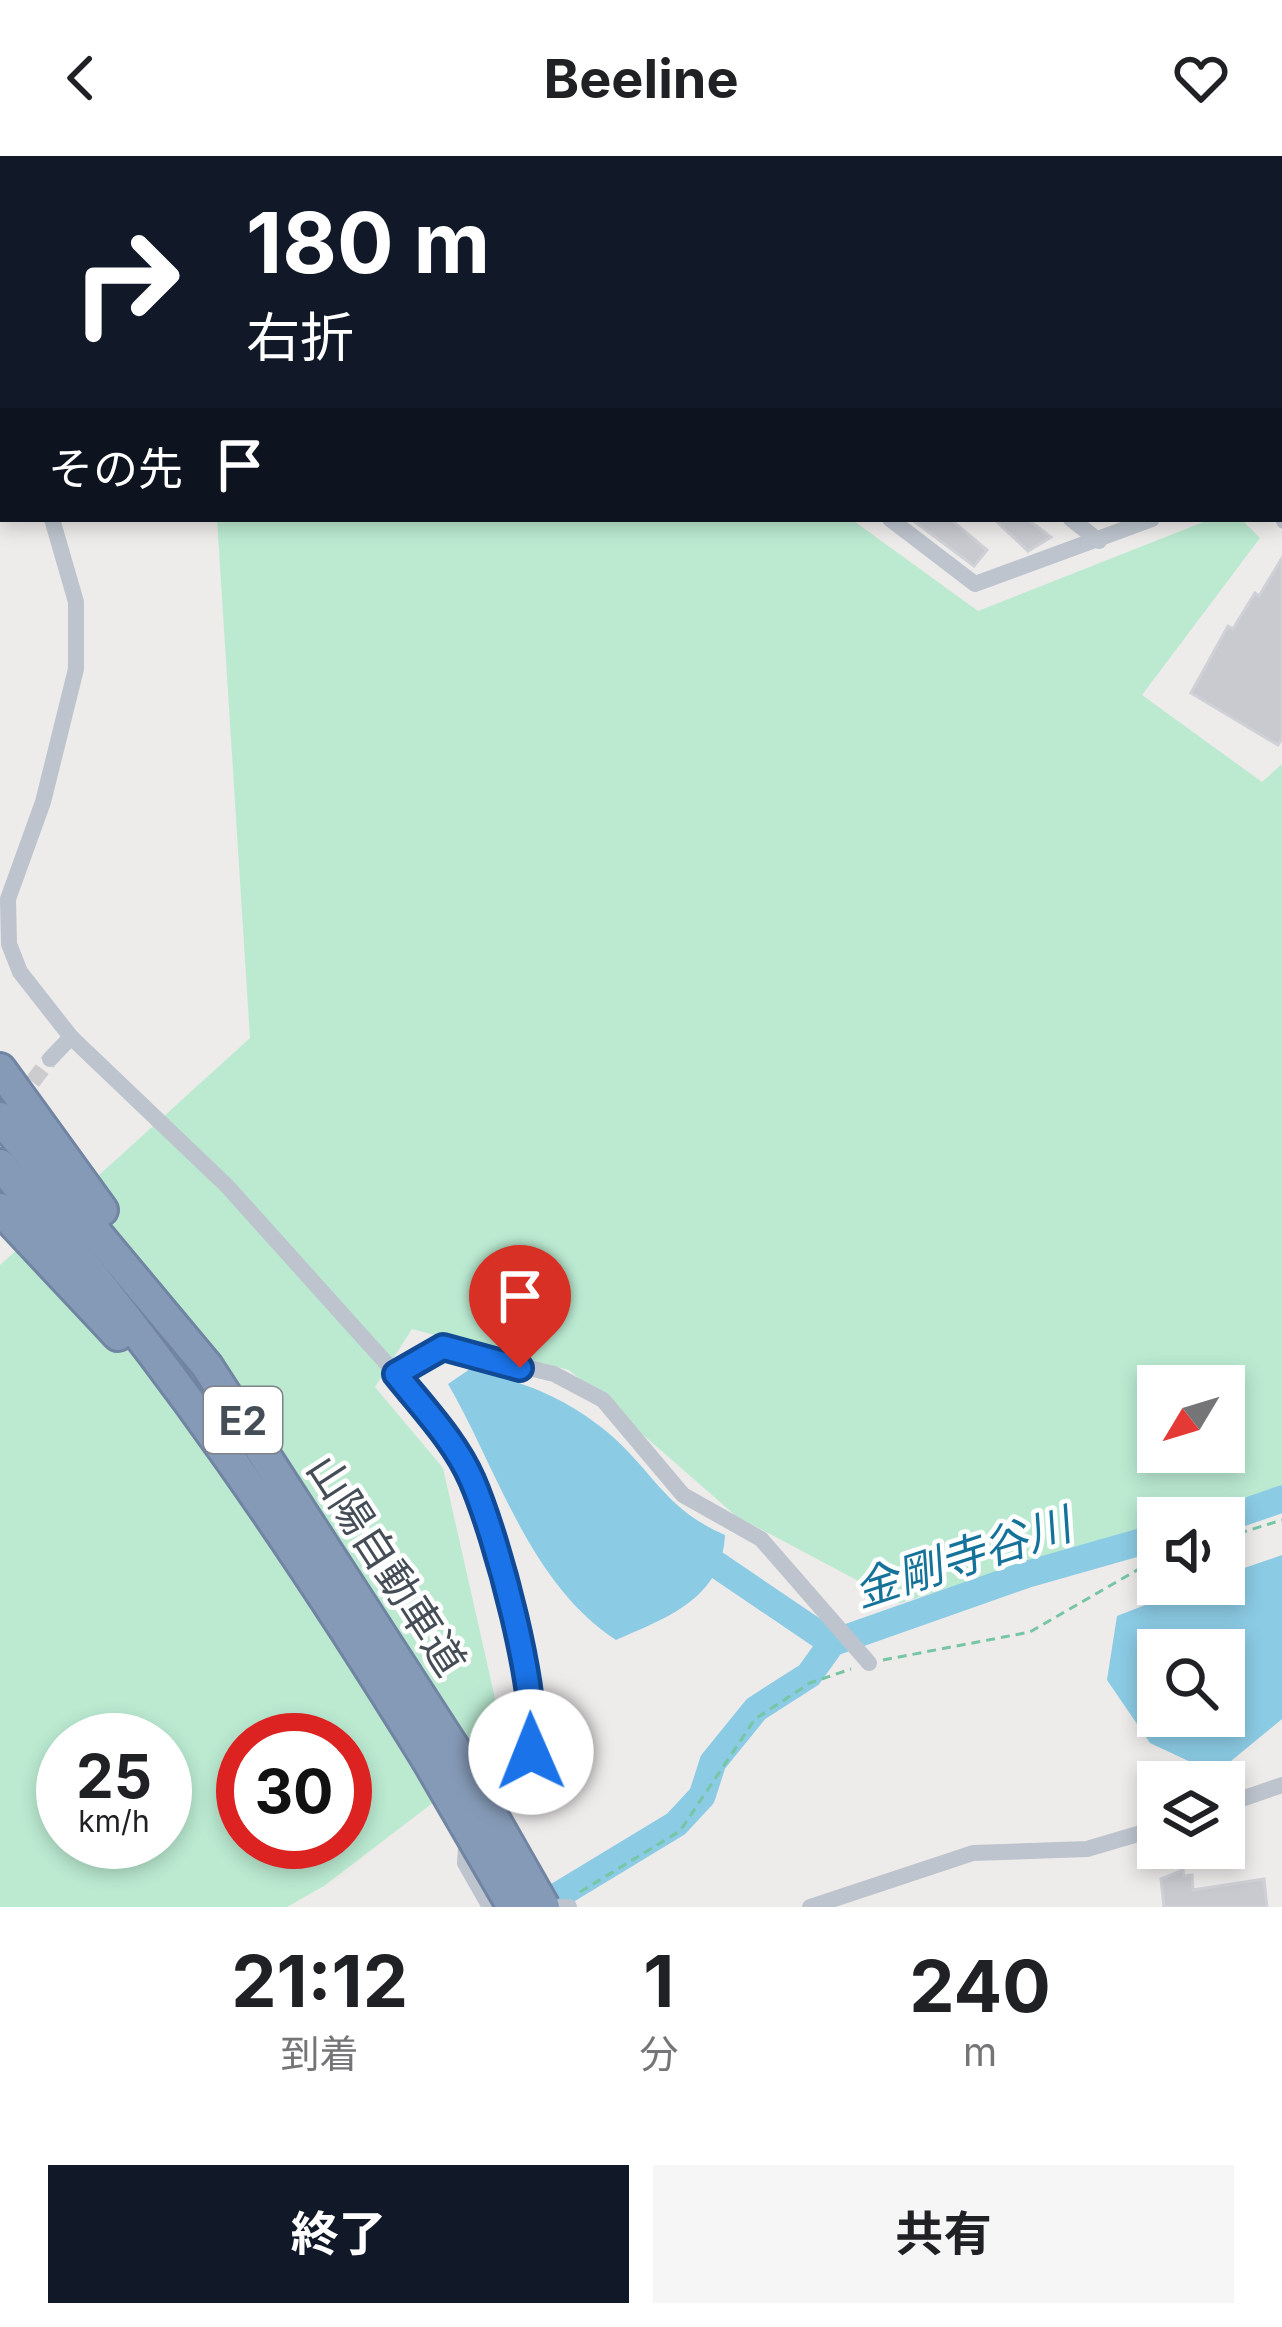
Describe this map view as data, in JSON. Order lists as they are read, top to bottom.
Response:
{
  "streets": {
    "highway": ["E2", "山陽自動車道"]
  },
  "water": ["金剛寺谷川"],
  "north": "bottom left",
  "page": {
    "header": "Beeline",
    "turn": ["180 m", "右折"],
    "then": "その先",
    "speed": "25 km/h",
    "limit": "30",
    "eta": [
      "21:12",
      "到着",
      "1",
      "分",
      "240",
      "m"
    ],
    "buttons": ["終了", "共有"]
  }
}
